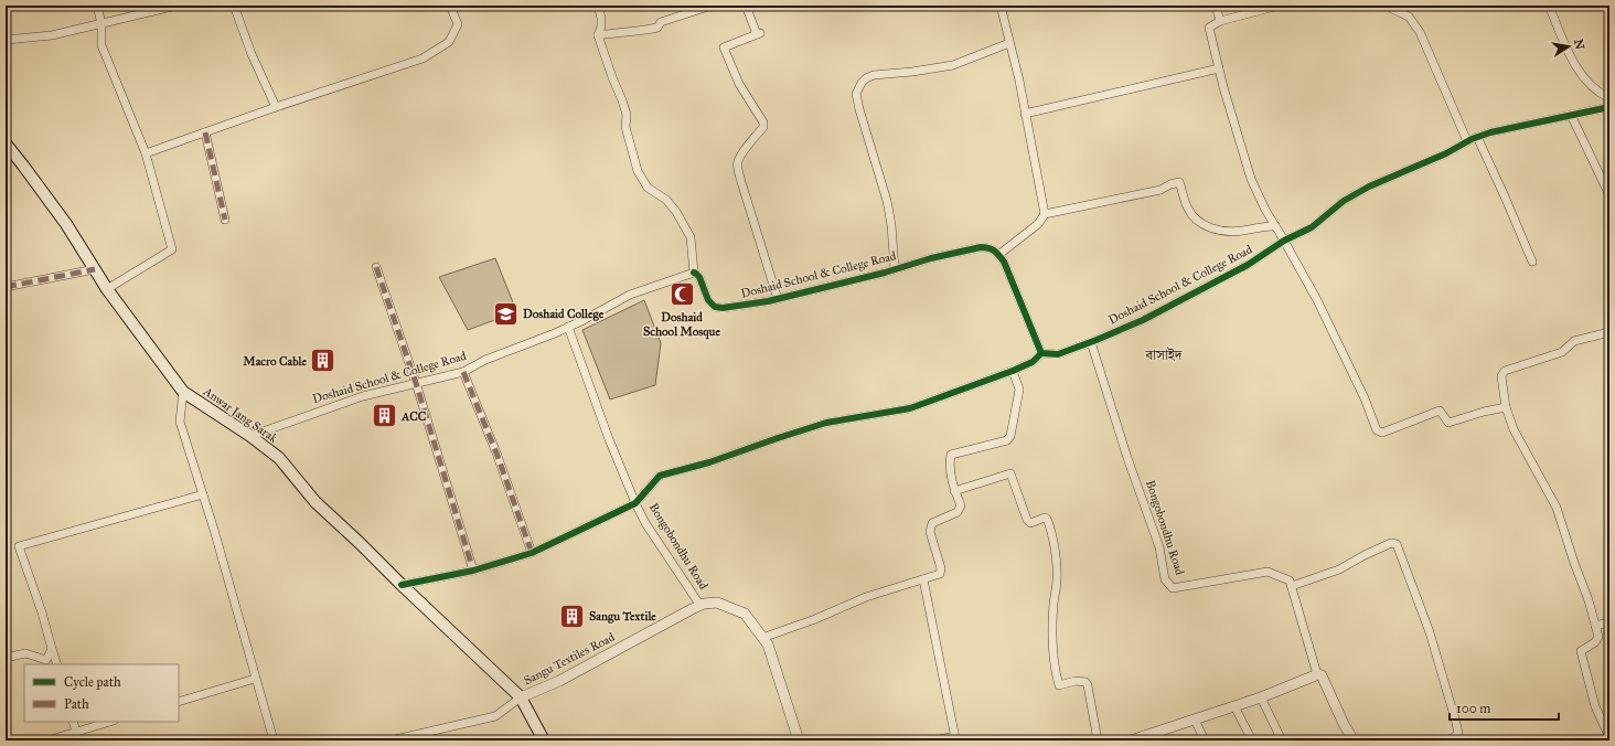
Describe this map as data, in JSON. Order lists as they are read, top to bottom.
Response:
{
  "streets": {
    "main road": ["Anwar Jang Sarak"],
    "street": ["Doshaid School & College Road", "Bongobondhu Road", "Sangu Textiles Road"]
  },
  "crossings": [
    ["Doshaid School & College Road", "Anwar Jang Sarak"],
    ["Doshaid School & College Road", "Bongobondhu Road"],
    ["Anwar Jang Sarak", "Sangu Textiles Road"],
    ["Bongobondhu Road", "Sangu Textiles Road"]
  ],
  "districts": ["বাসাইদ"],
  "places": {
    "mosque": ["Doshaid School Mosque"],
    "school or university": ["Doshaid College"],
    "building": ["Macro Cable", "ACC", "Sangu Textile"]
  },
  "legend": ["Cycle path", "Path"],
  "scale_bar": "100 m",
  "north": "right"
}
